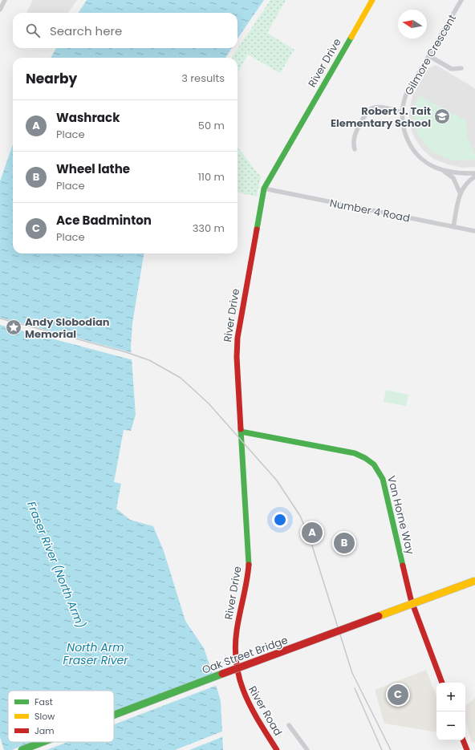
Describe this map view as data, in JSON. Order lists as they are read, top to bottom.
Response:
{
  "streets": {
    "main road": [
      "River Drive",
      "Van Horne Way",
      "Oak Street Bridge",
      "River Road"
    ],
    "street": ["Gilmore Crescent", "Number 4 Road"]
  },
  "crossings": [
    ["River Drive", "Number 4 Road"],
    ["River Drive", "Van Horne Way"],
    ["River Drive", "River Road"]
  ],
  "water": ["Fraser River (North Arm)", "North Arm Fraser River"],
  "places": {
    "school or university": ["Robert J. Tait Elementary School"],
    "place": ["Andy Slobodian Memorial"]
  },
  "legend": ["Fast", "Slow", "Jam"],
  "north": "left",
  "page": {
    "search": "Search here",
    "heading": ["Nearby", "3 results"],
    "list": [
      {
        "mark": "A",
        "name": "Washrack",
        "note": "Place",
        "value": "50 m"
      },
      {
        "mark": "B",
        "name": "Wheel lathe",
        "note": "Place",
        "value": "110 m"
      },
      {
        "mark": "C",
        "name": "Ace Badminton",
        "note": "Place",
        "value": "330 m"
      }
    ],
    "pins": ["A", "B", "C"],
    "map_buttons": ["+", "−"]
  }
}
